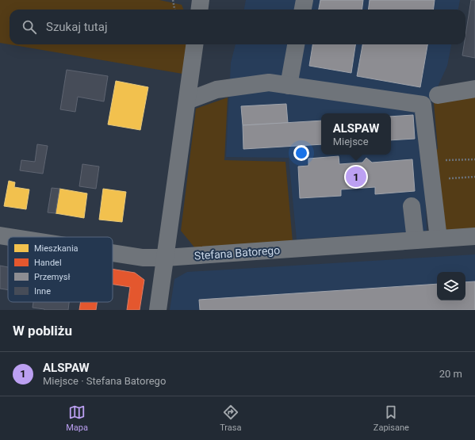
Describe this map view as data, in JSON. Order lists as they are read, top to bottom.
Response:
{
  "streets": {
    "street": ["Stefana Batorego"]
  },
  "legend": [
    "Mieszkania",
    "Handel",
    "Przemysł",
    "Inne"
  ],
  "page": {
    "search": "Szukaj tutaj",
    "popup": ["ALSPAW", "Miejsce"],
    "pins": "1",
    "heading": "W pobliżu",
    "list": [
      {
        "mark": "1",
        "name": "ALSPAW",
        "note": "Miejsce · Stefana Batorego",
        "value": "20 m"
      }
    ],
    "nav": ["Mapa", "Trasa", "Zapisane"]
  }
}
